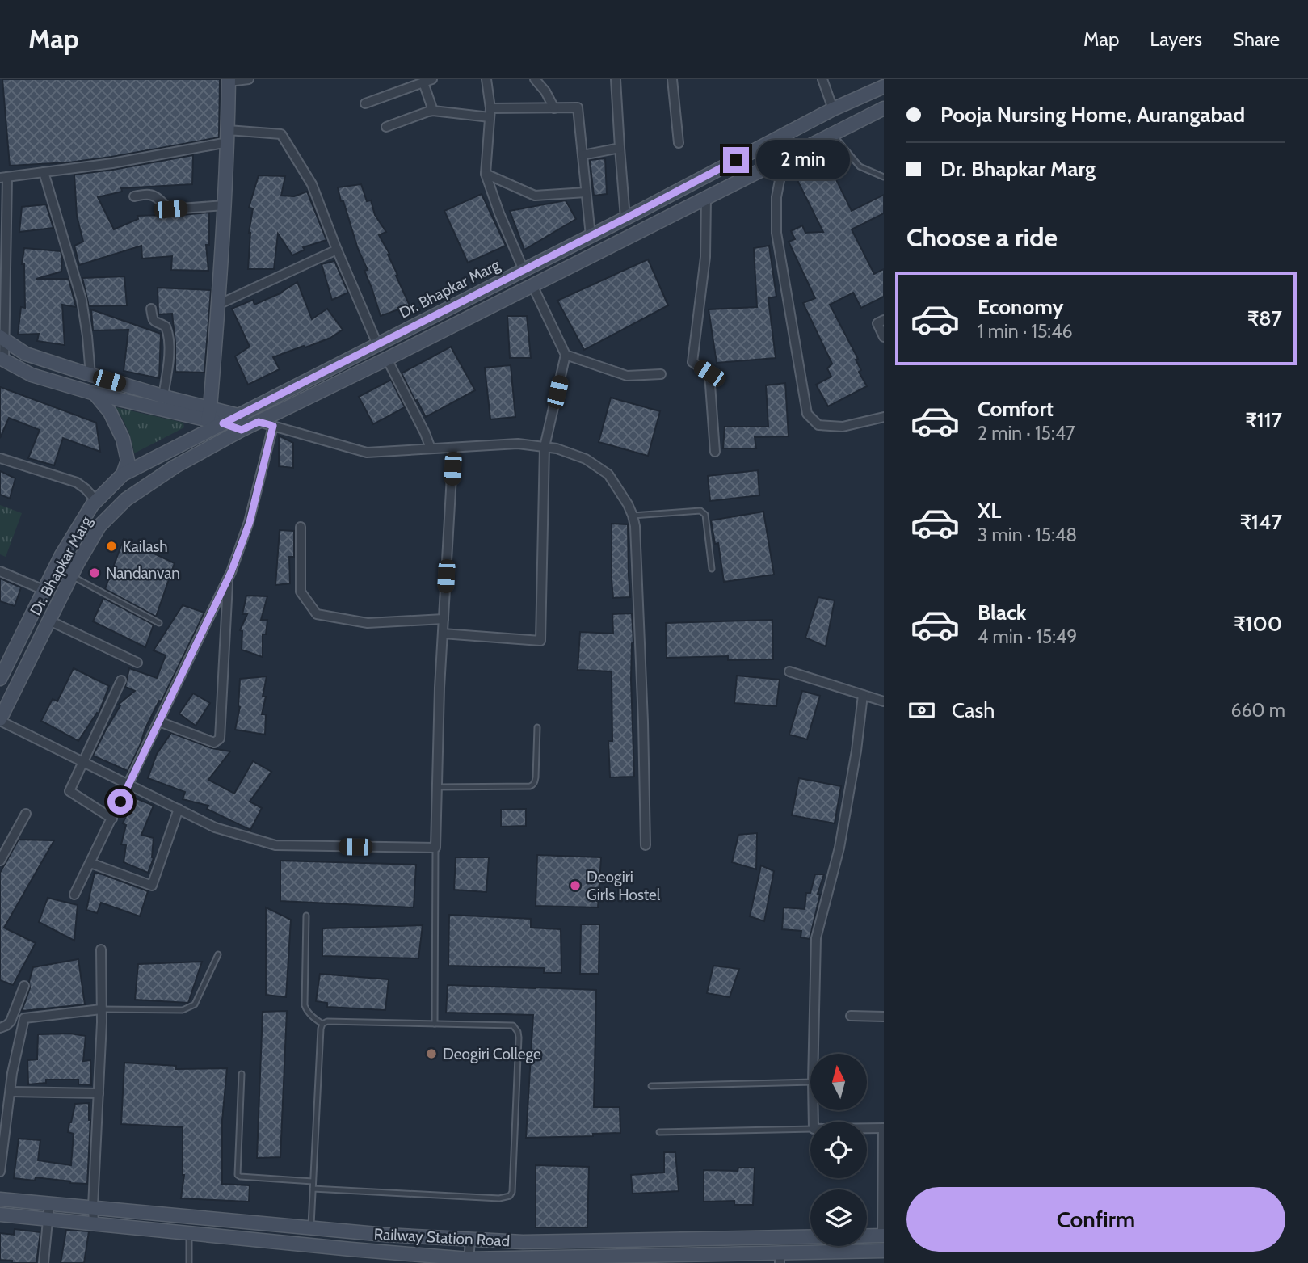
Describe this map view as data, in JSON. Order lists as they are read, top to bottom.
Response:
{
  "streets": {
    "main road": ["Dr. Bhapkar Marg", "Railway Station Road"]
  },
  "places": [
    "Kailash",
    "Nandanvan",
    "Deogiri Girls Hostel",
    "Deogiri College"
  ],
  "north": "top",
  "page": {
    "header": "Map",
    "nav": ["Map", "Layers", "Share"],
    "banner": ["Pooja Nursing Home, Aurangabad", "Dr. Bhapkar Marg"],
    "bubble": "2 min",
    "heading": "Choose a ride",
    "list": [
      {
        "name": "Economy",
        "note": "1 min · 15:46",
        "value": "₹87"
      },
      {
        "name": "Comfort",
        "note": "2 min · 15:47",
        "value": "₹117"
      },
      {
        "name": "XL",
        "note": "3 min · 15:48",
        "value": "₹147"
      },
      {
        "name": "Black",
        "note": "4 min · 15:49",
        "value": "₹100"
      }
    ],
    "pay": ["Cash", "660 m"],
    "buttons": "Confirm"
  }
}
